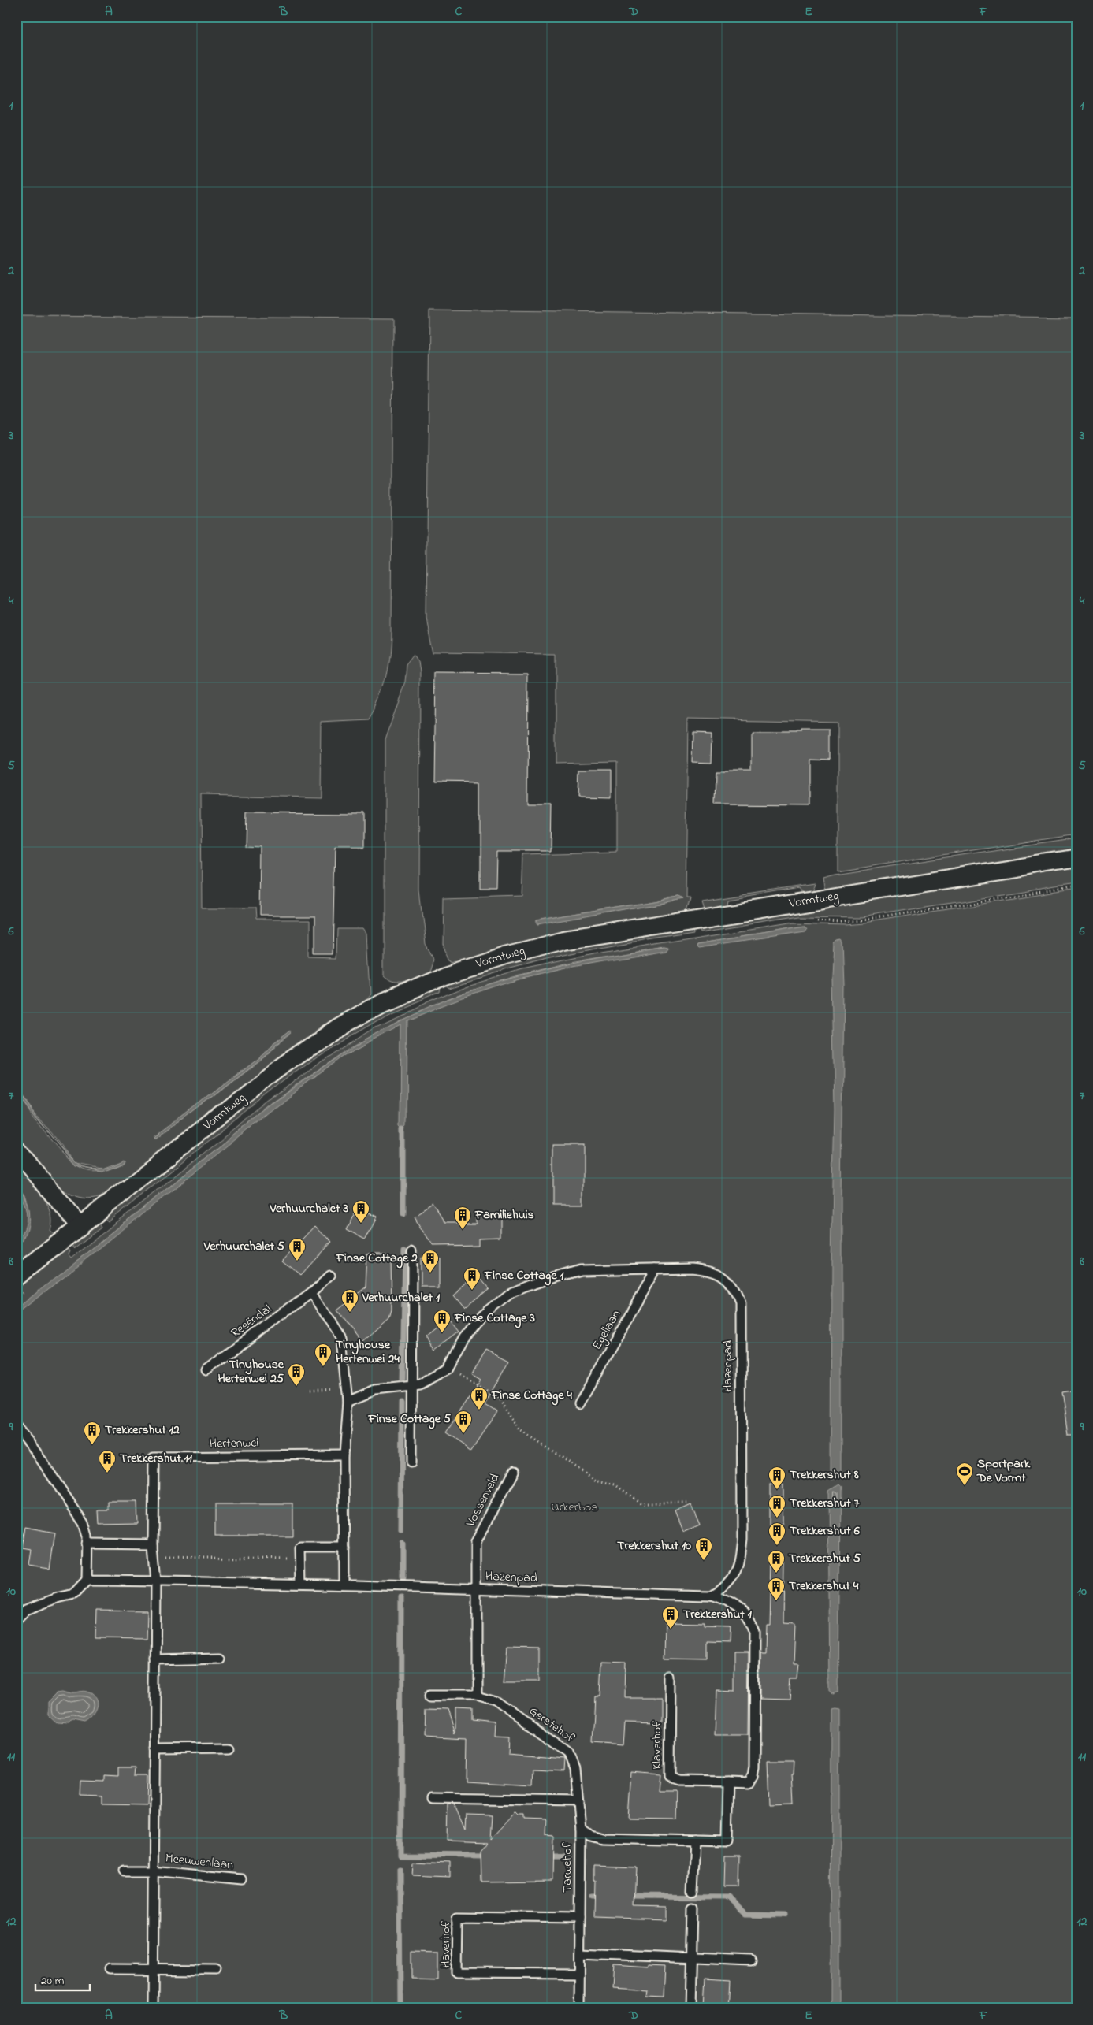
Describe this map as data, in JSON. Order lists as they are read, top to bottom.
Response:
{
  "streets": {
    "street": ["Vormtweg"],
    "lane": [
      "Reeëndal",
      "Egellaan",
      "Hazenpad",
      "Hertenwei",
      "Vossenveld",
      "Gerstehof",
      "Klaverhof",
      "Meeuwenlaan",
      "Tarwehof",
      "Haverhof"
    ]
  },
  "crossings": [
    ["Egellaan", "Hazenpad"],
    ["Hazenpad", "Vossenveld"],
    ["Hazenpad", "Gerstehof"],
    ["Hazenpad", "Klaverhof"],
    ["Gerstehof", "Tarwehof"],
    ["Klaverhof", "Tarwehof"],
    ["Tarwehof", "Haverhof"]
  ],
  "parks": ["Urkerbos"],
  "places": {
    "building": [
      "Verhuurchalet 3",
      "Familiehuis",
      "Verhuurchalet 5",
      "Finse Cottage 2",
      "Finse Cottage 1",
      "Verhuurchalet 1",
      "Finse Cottage 3",
      "Tinyhouse Hertenwei 24",
      "Tinyhouse Hertenwei 25",
      "Finse Cottage 4",
      "Finse Cottage 5",
      "Trekkershut 12",
      "Trekkershut 11",
      "Trekkershut 8",
      "Trekkershut 7",
      "Trekkershut 6",
      "Trekkershut 10",
      "Trekkershut 5",
      "Trekkershut 4",
      "Trekkershut 1"
    ],
    "sports": ["Sportpark De Vormt"]
  },
  "scale_bar": "20 m",
  "grid": {
    "columns": [
      "A",
      "B",
      "C",
      "D",
      "E",
      "F"
    ],
    "rows": [
      "1",
      "2",
      "3",
      "4",
      "5",
      "6",
      "7",
      "8",
      "9",
      "10",
      "11",
      "12"
    ]
  }
}
